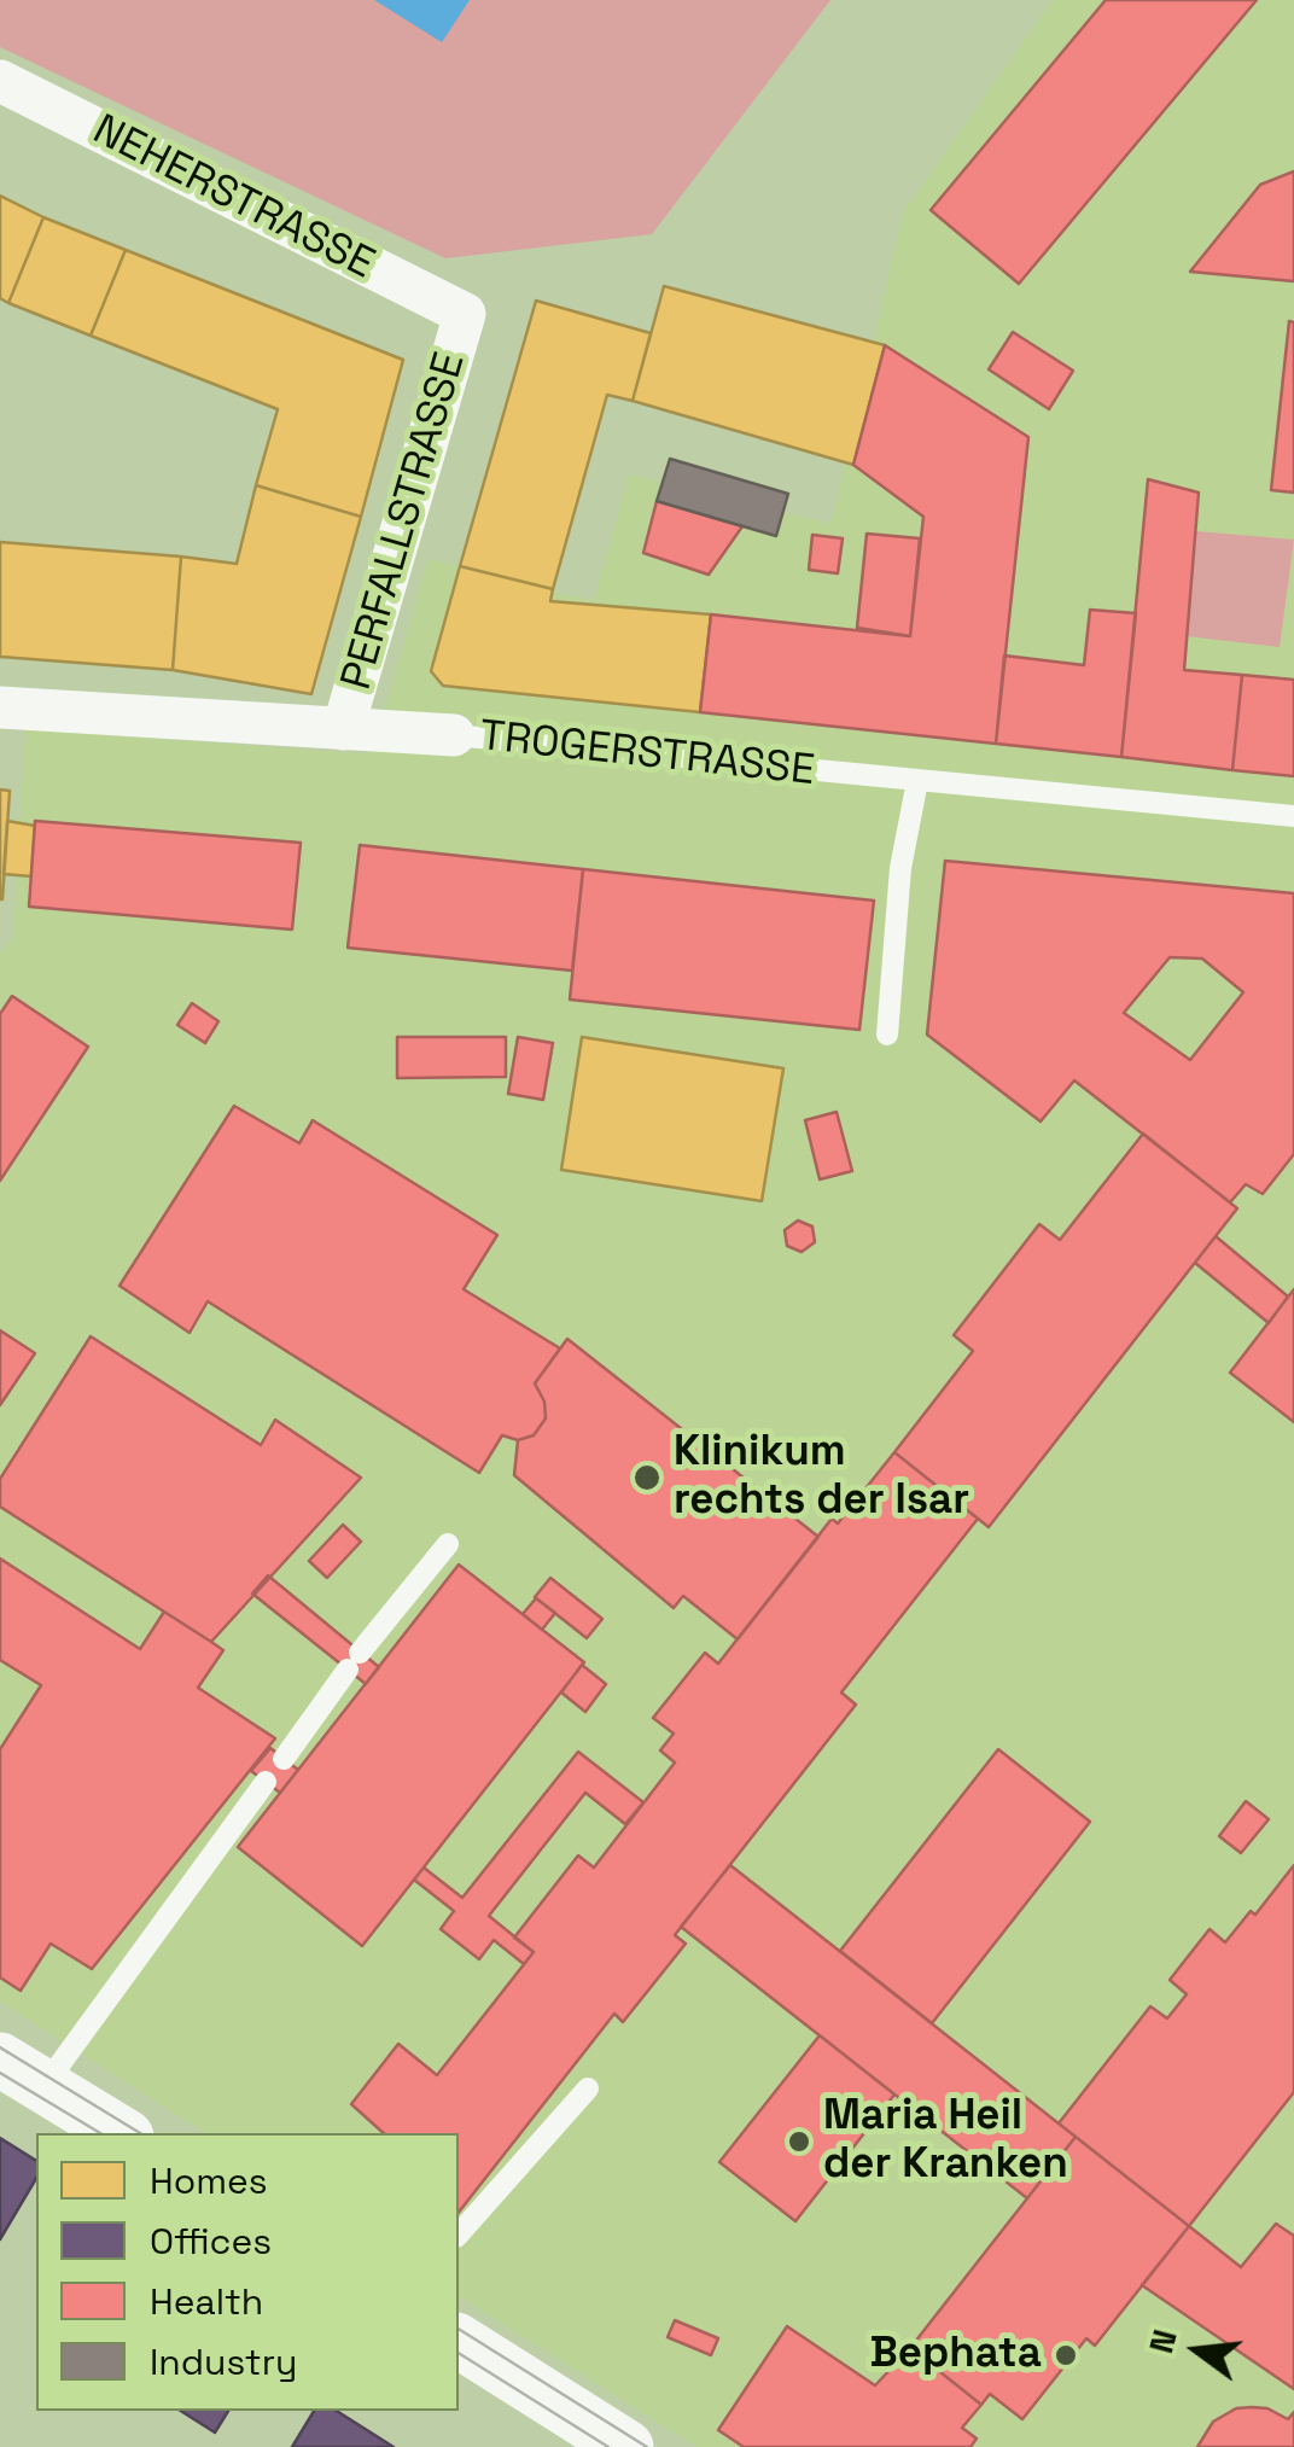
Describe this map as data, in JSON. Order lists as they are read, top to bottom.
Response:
{
  "streets": {
    "street": ["NEHERSTRASSE", "PERFALLSTRASSE", "TROGERSTRASSE"]
  },
  "crossings": [
    ["NEHERSTRASSE", "PERFALLSTRASSE"],
    ["PERFALLSTRASSE", "TROGERSTRASSE"]
  ],
  "places": ["Klinikum rechts der Isar", "Maria Heil der Kranken", "Bephata"],
  "legend": [
    "Homes",
    "Offices",
    "Health",
    "Industry"
  ],
  "north": "left"
}
